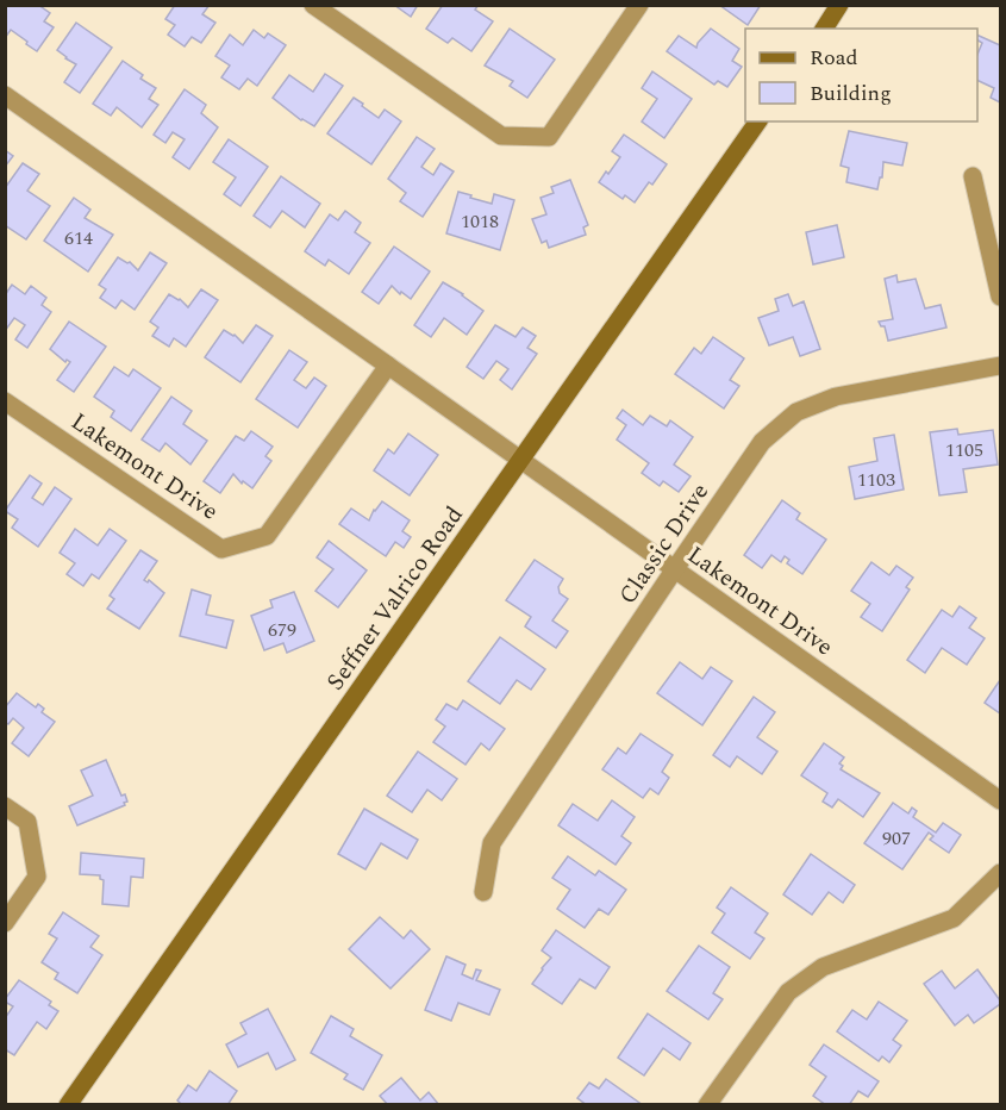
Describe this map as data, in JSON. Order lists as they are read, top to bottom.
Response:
{
  "streets": {
    "street": ["Lakemont Drive", "Classic Drive", "Seffner Valrico Road"]
  },
  "crossings": [
    ["Lakemont Drive", "Classic Drive"],
    ["Lakemont Drive", "Seffner Valrico Road"]
  ],
  "house_numbers": [
    "1018",
    "614",
    "1105",
    "1103",
    "679",
    "907"
  ],
  "legend": ["Road", "Building"]
}
